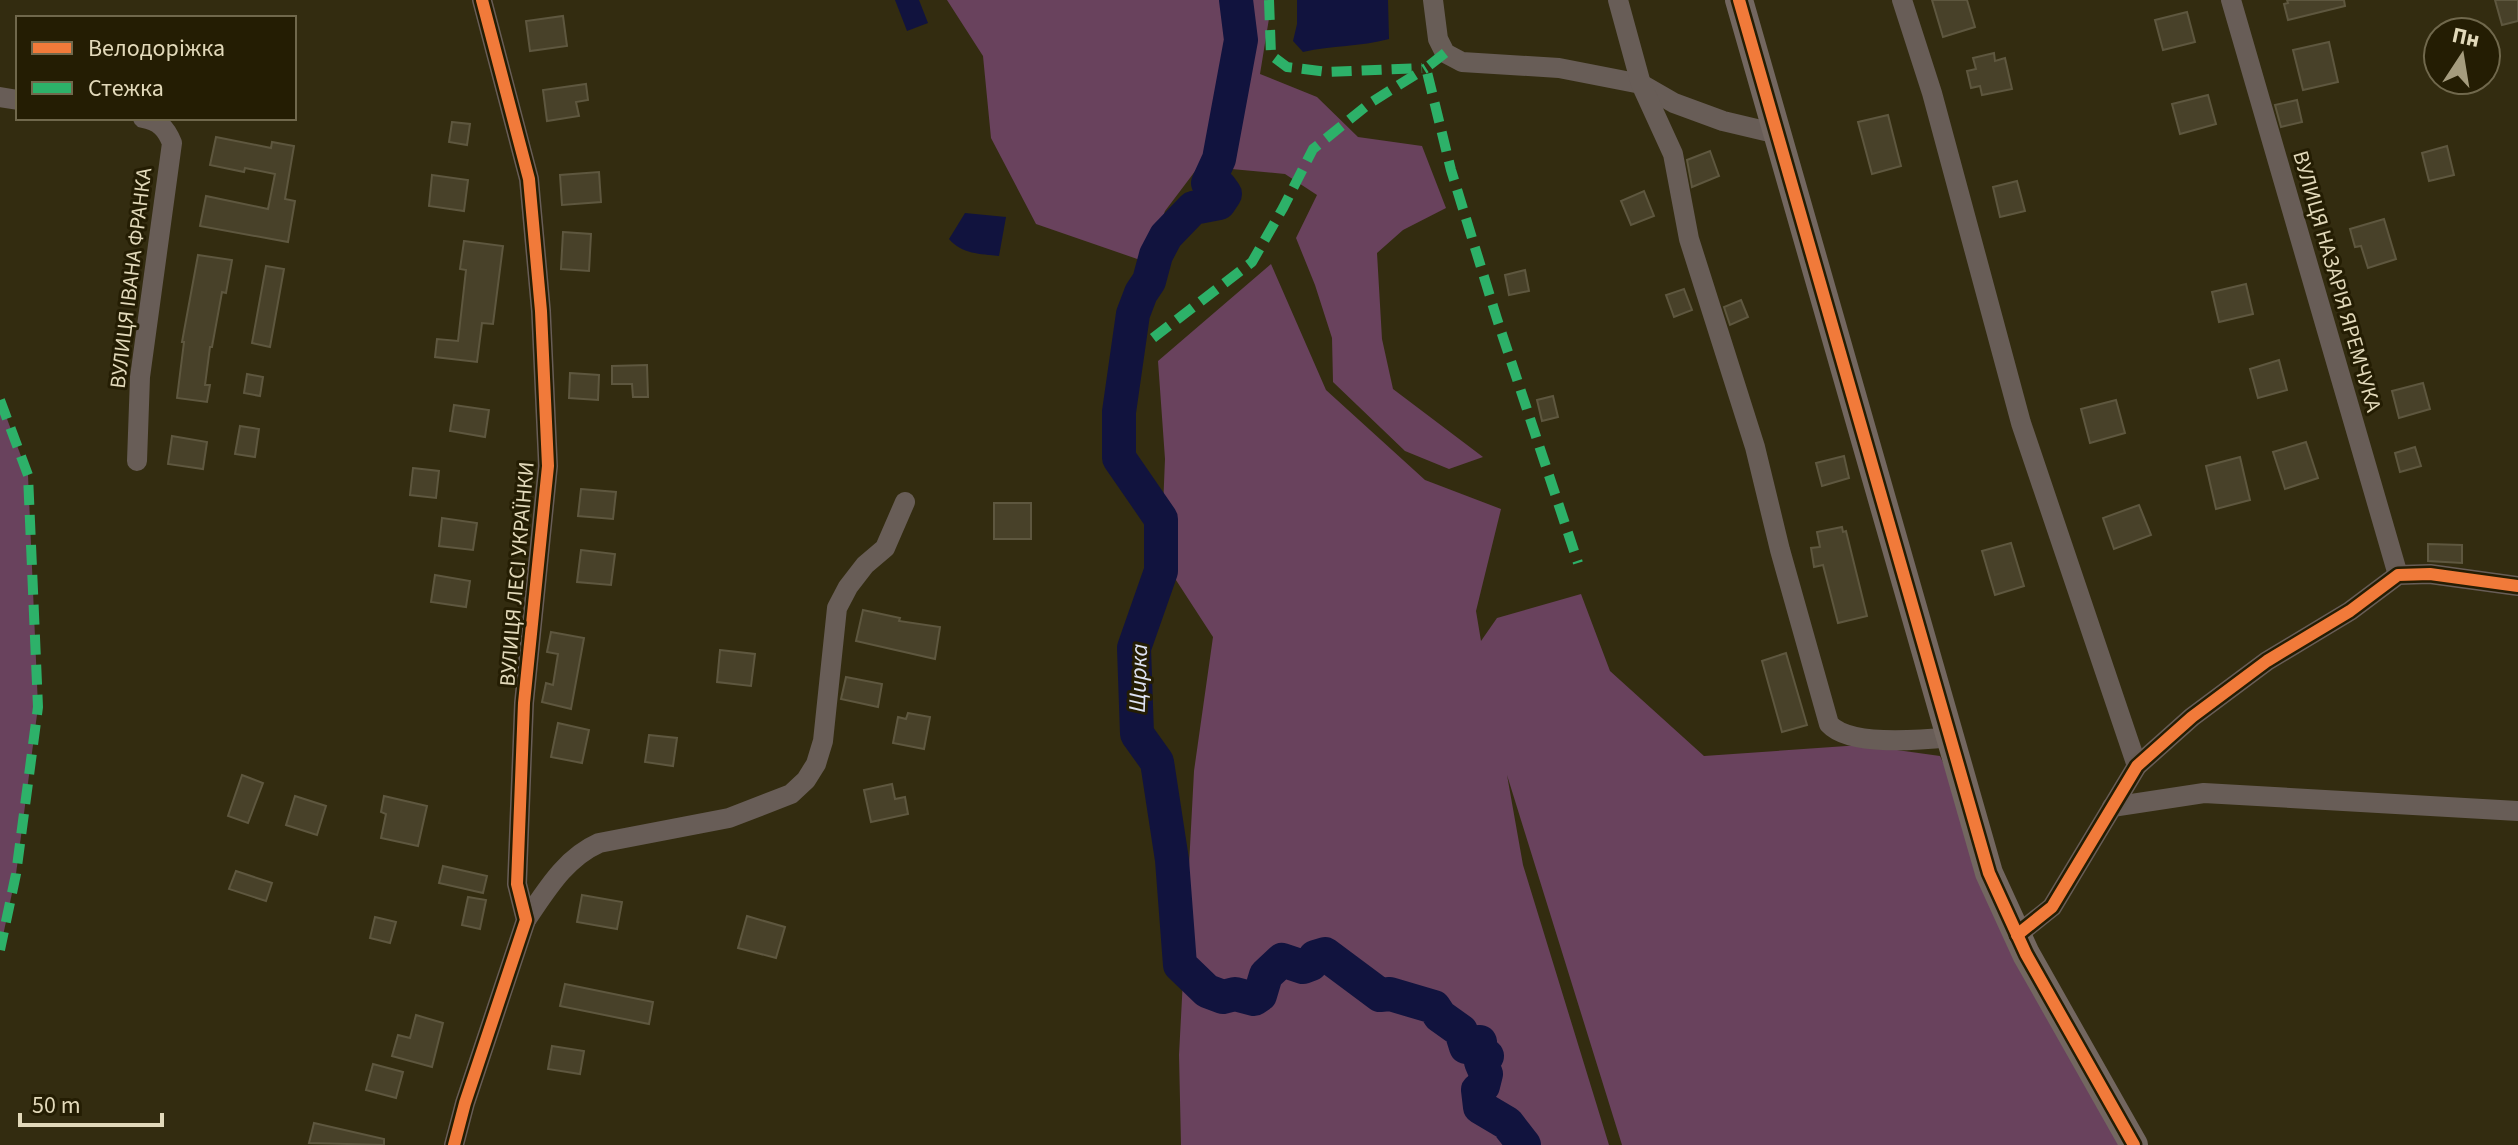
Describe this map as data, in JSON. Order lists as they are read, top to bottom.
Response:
{
  "streets": {
    "street": ["ВУЛИЦЯ ІВАНА ФРАНКА", "ВУЛИЦЯ НАЗАРІЯ ЯРЕМЧУКА", "ВУЛИЦЯ ЛЕСІ УКРАЇНКИ"]
  },
  "water": ["Щирка"],
  "legend": ["Велодоріжка", "Стежка"],
  "scale_bar": "50 m",
  "north": "top"
}
